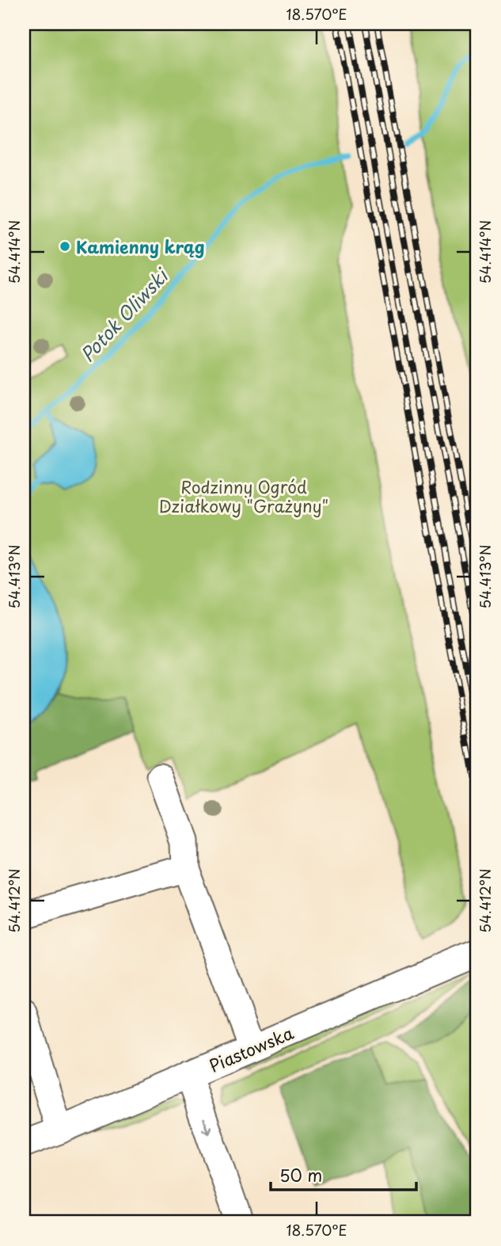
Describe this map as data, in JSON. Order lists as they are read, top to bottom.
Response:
{
  "streets": {
    "street": ["Piastowska"]
  },
  "water": ["Potok Oliwski"],
  "parks": ["Rodzinny Ogród Działkowy \"Grażyny\""],
  "places": ["Kamienny krąg"],
  "scale_bar": "50 m",
  "coordinates": [
    "18.570°E",
    "54.414°N",
    "54.413°N",
    "54.412°N"
  ]
}
